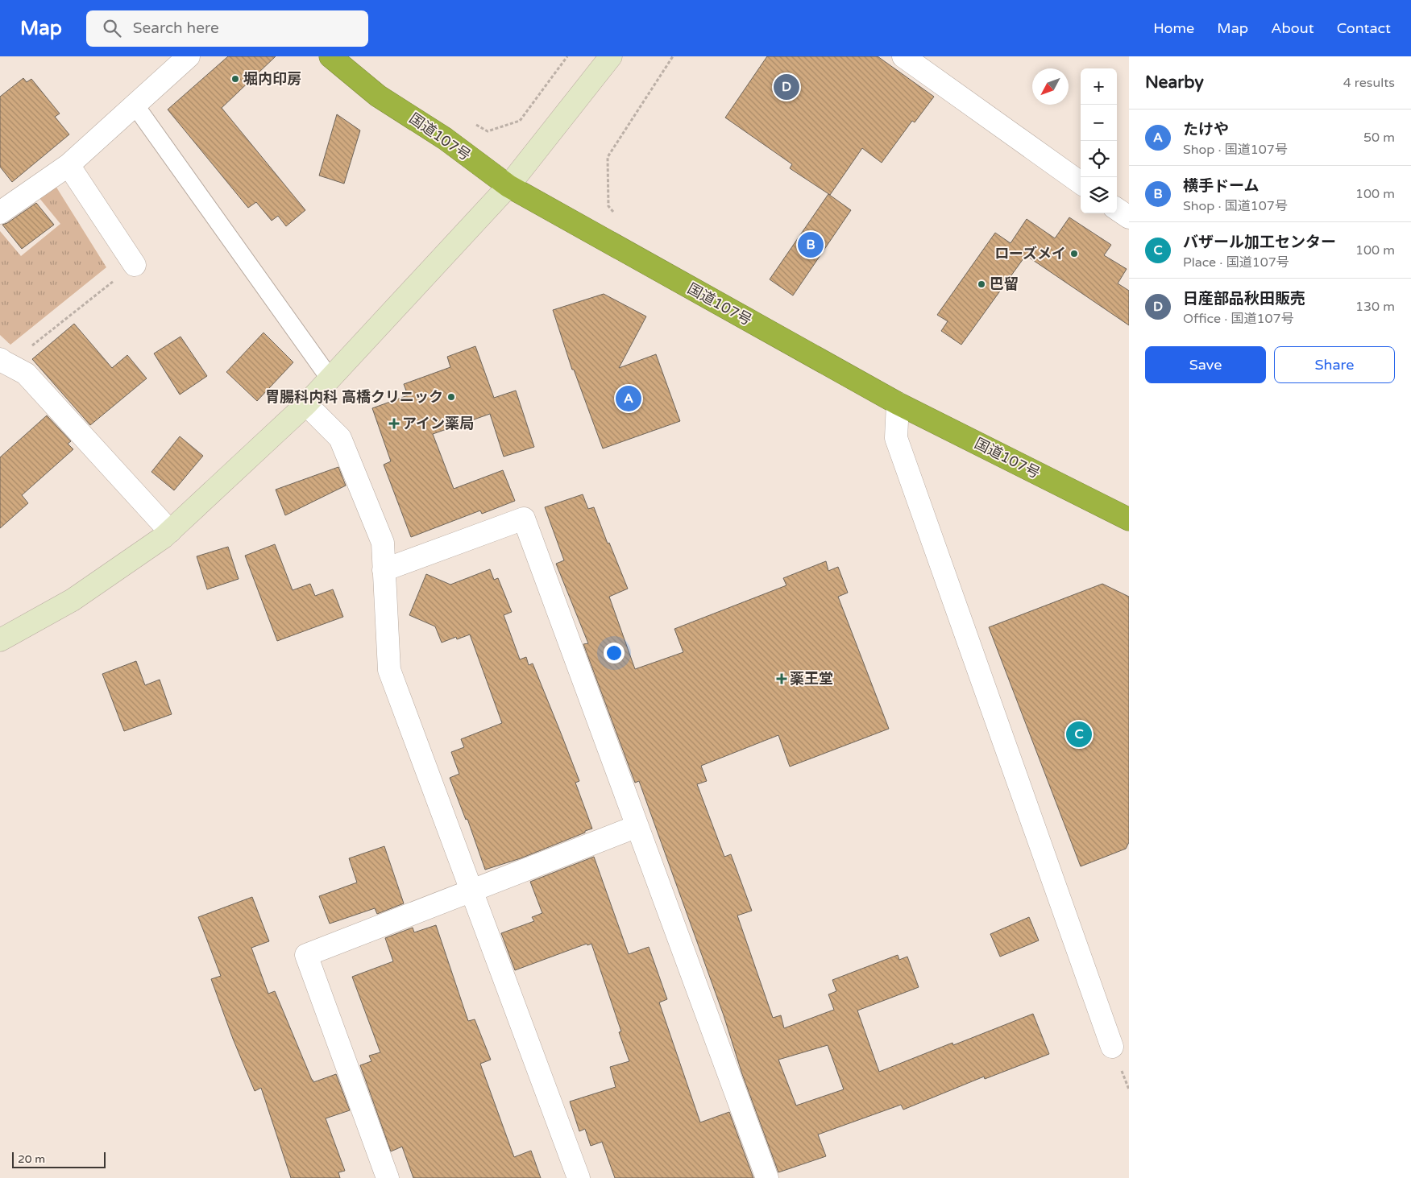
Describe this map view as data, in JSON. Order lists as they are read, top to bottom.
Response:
{
  "streets": {
    "highway": ["国道107号"]
  },
  "places": {
    "other": [
      "堀内印房",
      "ローズメイ",
      "巴留",
      "胃腸科内科 高橋クリニック"
    ],
    "health": ["アイン薬局", "薬王堂"]
  },
  "scale_bar": "20 m",
  "north": "bottom left",
  "page": {
    "header": "Map",
    "search": "Search here",
    "nav": [
      "Home",
      "Map",
      "About",
      "Contact"
    ],
    "heading": ["Nearby", "4 results"],
    "map_buttons": ["+", "−"],
    "pins": [
      "D",
      "B",
      "A",
      "C"
    ],
    "list": [
      {
        "mark": "A",
        "name": "たけや",
        "note": "Shop · 国道107号",
        "value": "50 m"
      },
      {
        "mark": "B",
        "name": "横手ドーム",
        "note": "Shop · 国道107号",
        "value": "100 m"
      },
      {
        "mark": "C",
        "name": "バザール加工センター",
        "note": "Place · 国道107号",
        "value": "100 m"
      },
      {
        "mark": "D",
        "name": "日産部品秋田販売",
        "note": "Office · 国道107号",
        "value": "130 m"
      }
    ],
    "buttons": ["Save", "Share"],
    "scale": "20 m"
  }
}
